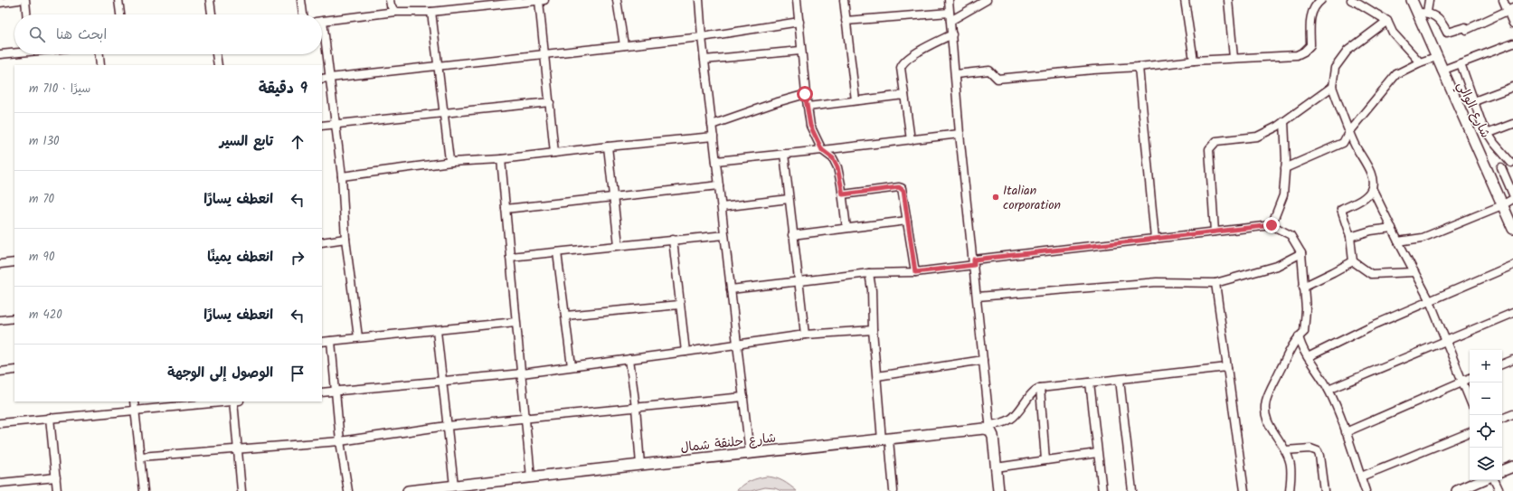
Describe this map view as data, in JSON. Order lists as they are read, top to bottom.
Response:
{
  "streets": {
    "street": ["شارع الوالي", "شارع حلنقة شمال"]
  },
  "places": ["Italian corporation"],
  "page": {
    "search": "ابحث هنا",
    "heading": ["9 دقيقة", "سيرًا · 710 m"],
    "list": [
      ["تابع السير", "130 m"],
      ["انعطف يسارًا", "70 m"],
      ["انعطف يمينًا", "90 m"],
      ["انعطف يسارًا", "420 m"],
      "الوصول إلى الوجهة"
    ],
    "map_buttons": ["+", "−"]
  }
}
